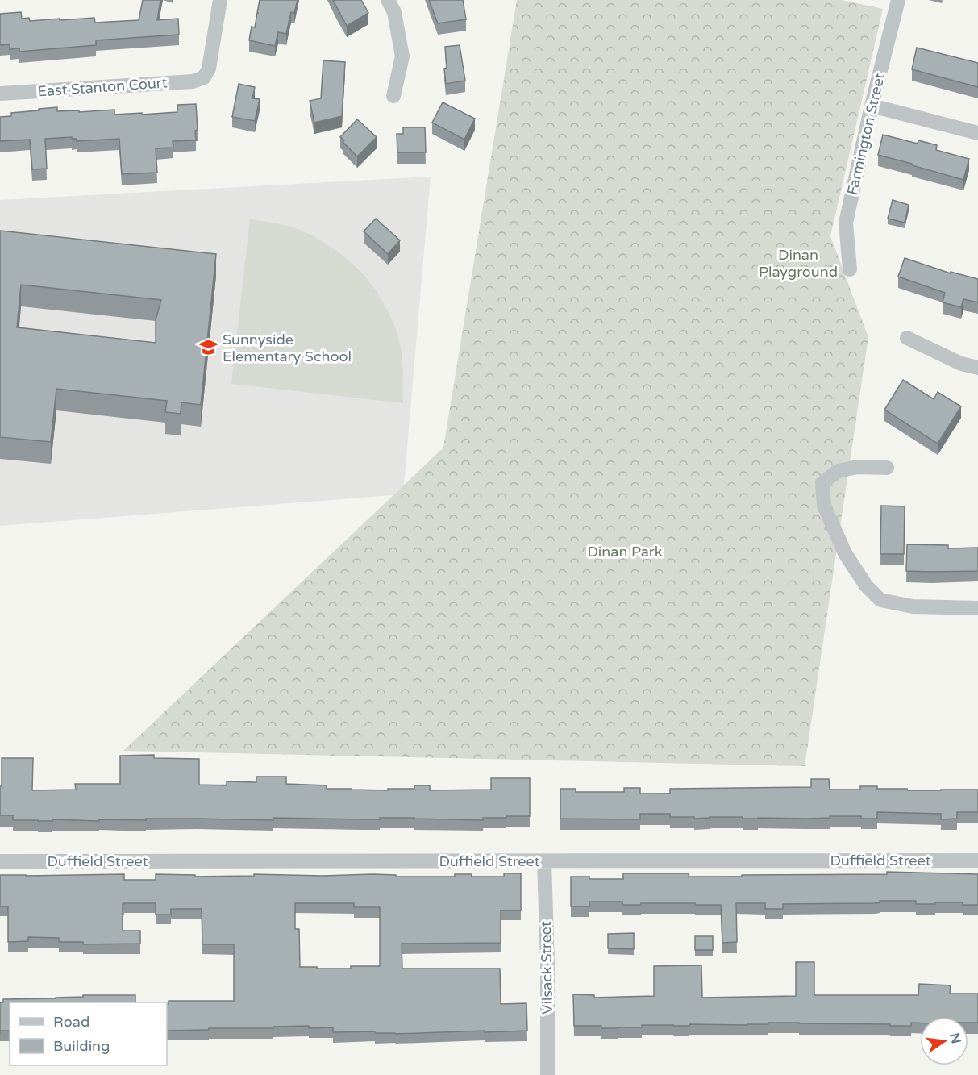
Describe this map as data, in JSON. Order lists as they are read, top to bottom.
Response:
{
  "streets": {
    "street": [
      "East Stanton Court",
      "Farmington Street",
      "Duffield Street",
      "Vilsack Street"
    ]
  },
  "crossings": [
    ["Duffield Street", "Vilsack Street"]
  ],
  "parks": ["Dinan Playground", "Dinan Park"],
  "places": {
    "school or university": ["Sunnyside Elementary School"]
  },
  "legend": ["Road", "Building"],
  "north": "right"
}
